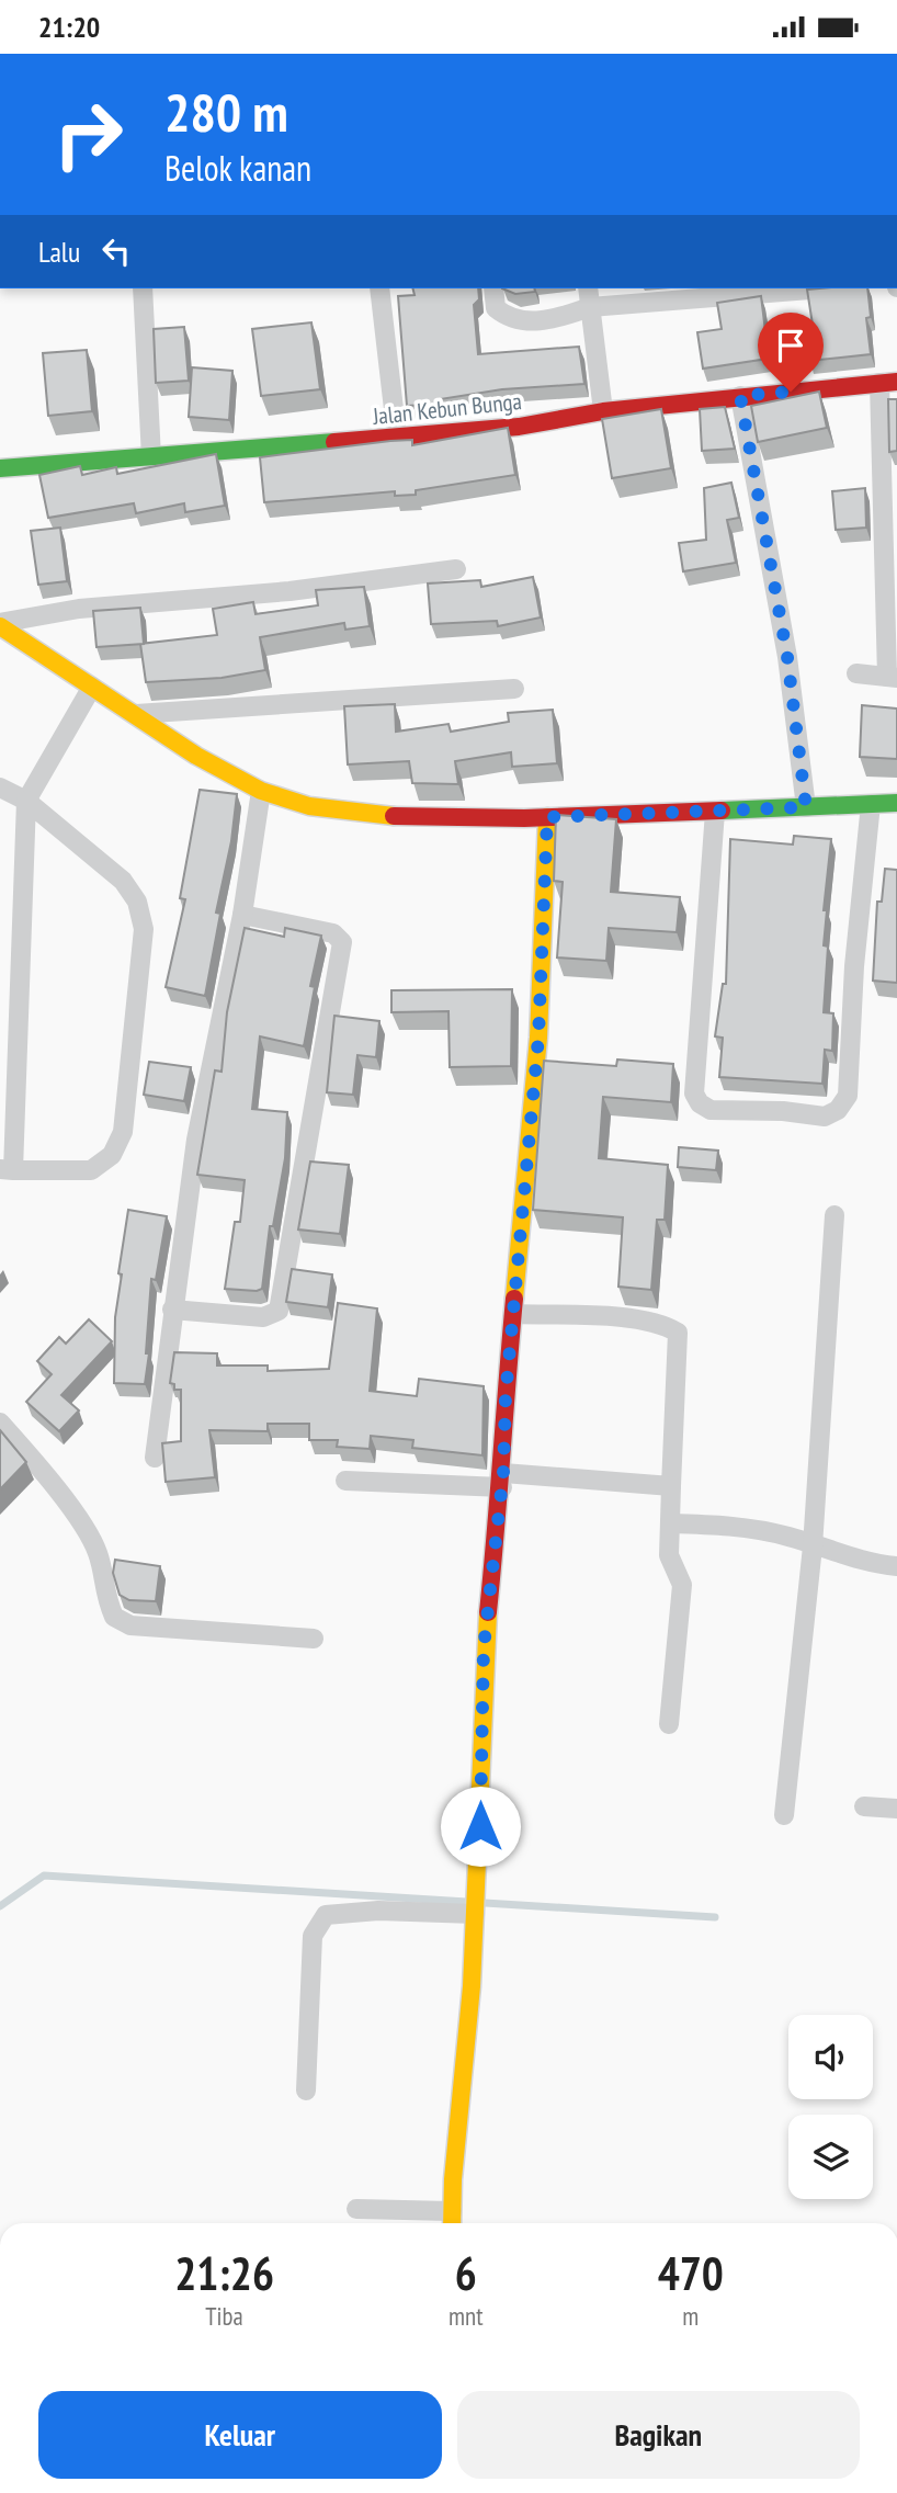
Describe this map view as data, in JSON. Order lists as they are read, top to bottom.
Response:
{
  "streets": {
    "street": ["Jalan Kebun Bunga"]
  },
  "page": {
    "status": "21:20",
    "turn": ["280 m", "Belok kanan"],
    "then": "Lalu",
    "eta": [
      "21:26",
      "Tiba",
      "6",
      "mnt",
      "470",
      "m"
    ],
    "buttons": ["Keluar", "Bagikan"]
  }
}
